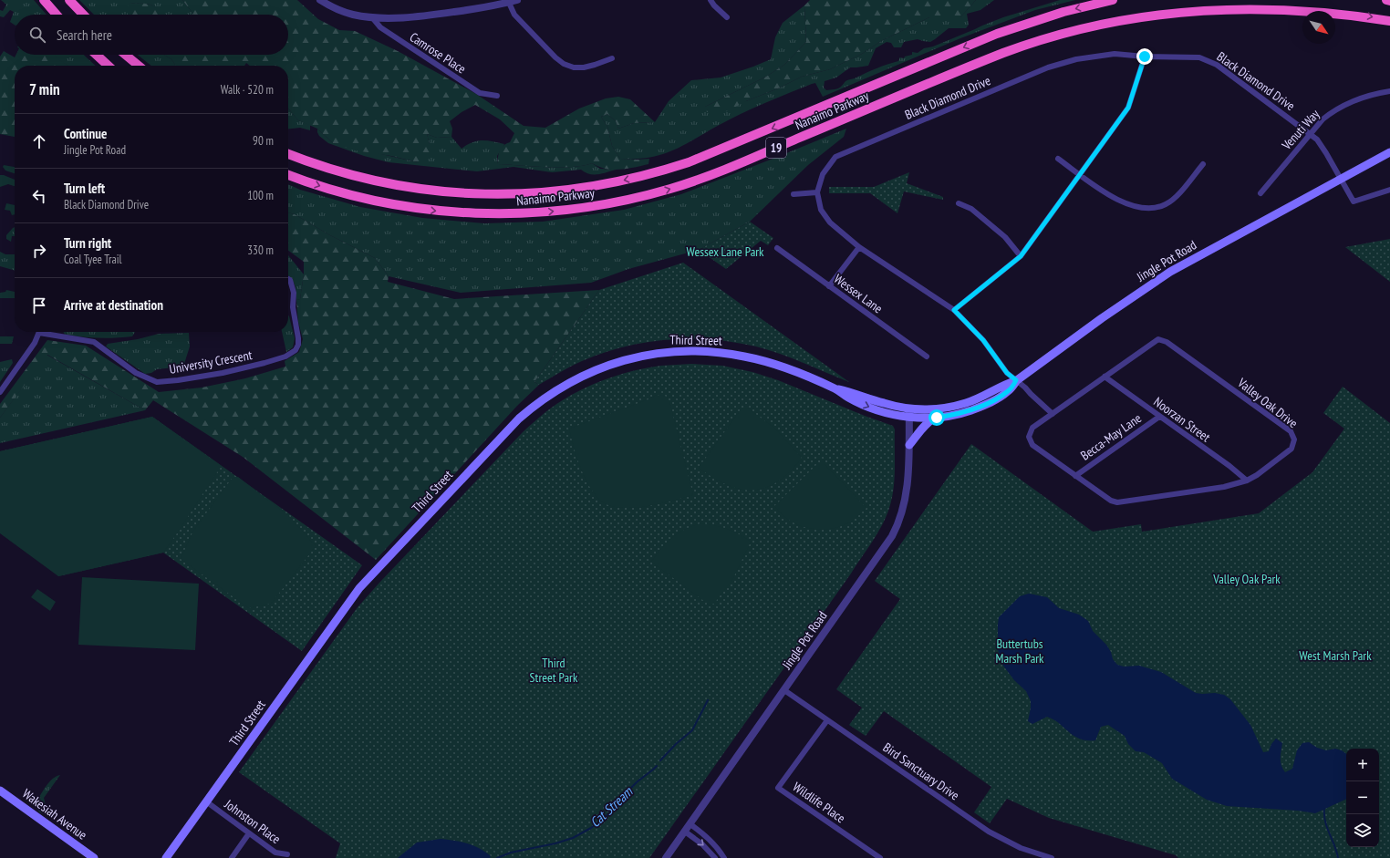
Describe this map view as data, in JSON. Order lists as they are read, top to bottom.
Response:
{
  "streets": {
    "highway": ["Nanaimo Parkway", "19"],
    "main road": ["Jingle Pot Road", "Third Street", "Wakesiah Avenue"],
    "street": [
      "Camrose Place",
      "Black Diamond Drive",
      "Venuti Way",
      "Wessex Lane",
      "University Crescent",
      "Valley Oak Drive",
      "Noorzan Street",
      "Becca-May Lane",
      "Bird Sanctuary Drive",
      "Wildlife Place",
      "Johnston Place"
    ]
  },
  "crossings": [
    ["Black Diamond Drive", "Venuti Way"],
    ["Black Diamond Drive", "Jingle Pot Road"],
    ["Jingle Pot Road", "Third Street"],
    ["Jingle Pot Road", "Bird Sanctuary Drive"],
    ["Third Street", "Johnston Place"],
    ["Valley Oak Drive", "Noorzan Street"],
    ["Valley Oak Drive", "Becca-May Lane"],
    ["Noorzan Street", "Becca-May Lane"],
    ["Bird Sanctuary Drive", "Wildlife Place"]
  ],
  "water": ["Cat Stream"],
  "parks": [
    "Wessex Lane Park",
    "Valley Oak Park",
    "Buttertubs Marsh Park",
    "West Marsh Park",
    "Third Street Park"
  ],
  "north": "bottom right",
  "page": {
    "search": "Search here",
    "heading": ["7 min", "Walk · 520 m"],
    "list": [
      ["Continue", "Jingle Pot Road", "90 m"],
      ["Turn left", "Black Diamond Drive", "100 m"],
      ["Turn right", "Coal Tyee Trail", "330 m"],
      "Arrive at destination"
    ],
    "map_buttons": ["+", "−"]
  }
}
